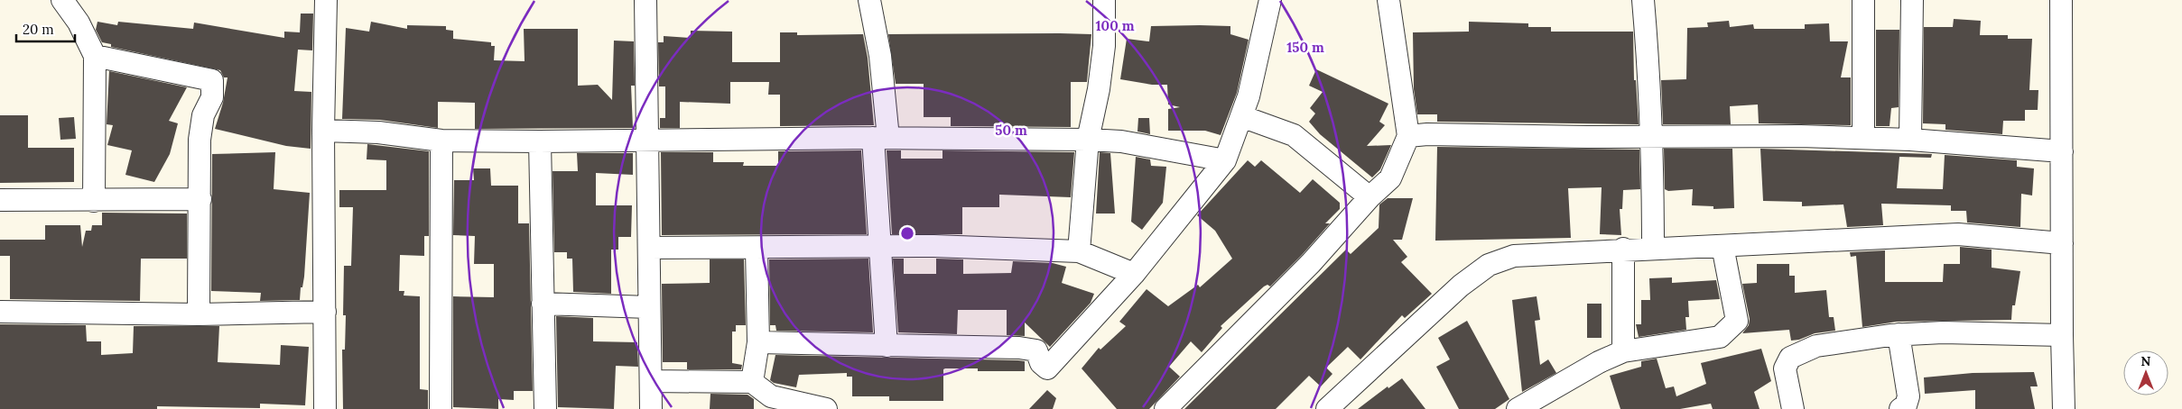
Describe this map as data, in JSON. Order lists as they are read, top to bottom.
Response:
{
  "scale_bar": "20 m",
  "north": "top",
  "rings": ["100 m", "150 m", "50 m"]
}
